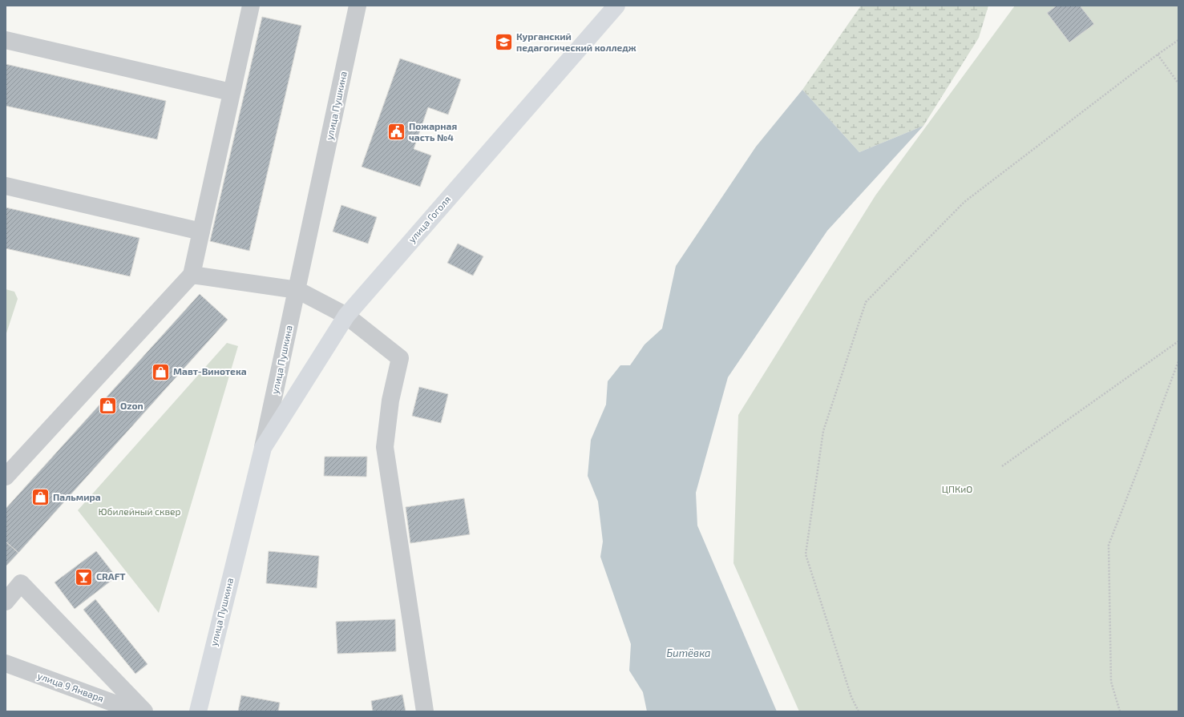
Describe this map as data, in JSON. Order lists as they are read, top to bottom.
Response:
{
  "streets": {
    "main road": ["улица Пушкина", "улица Гоголя"],
    "street": ["улица 9 Января"]
  },
  "crossings": [
    ["улица Пушкина", "улица Гоголя"]
  ],
  "water": ["Битёвка"],
  "parks": ["ЦПКиО", "Юбилейный сквер"],
  "places": {
    "school or university": ["Курганский педагогический колледж"],
    "public building": ["Пожарная часть №4"],
    "shop": ["Мавт-Винотека", "Ozon", "Пальмира"],
    "bar": ["CRAFT"]
  }
}
